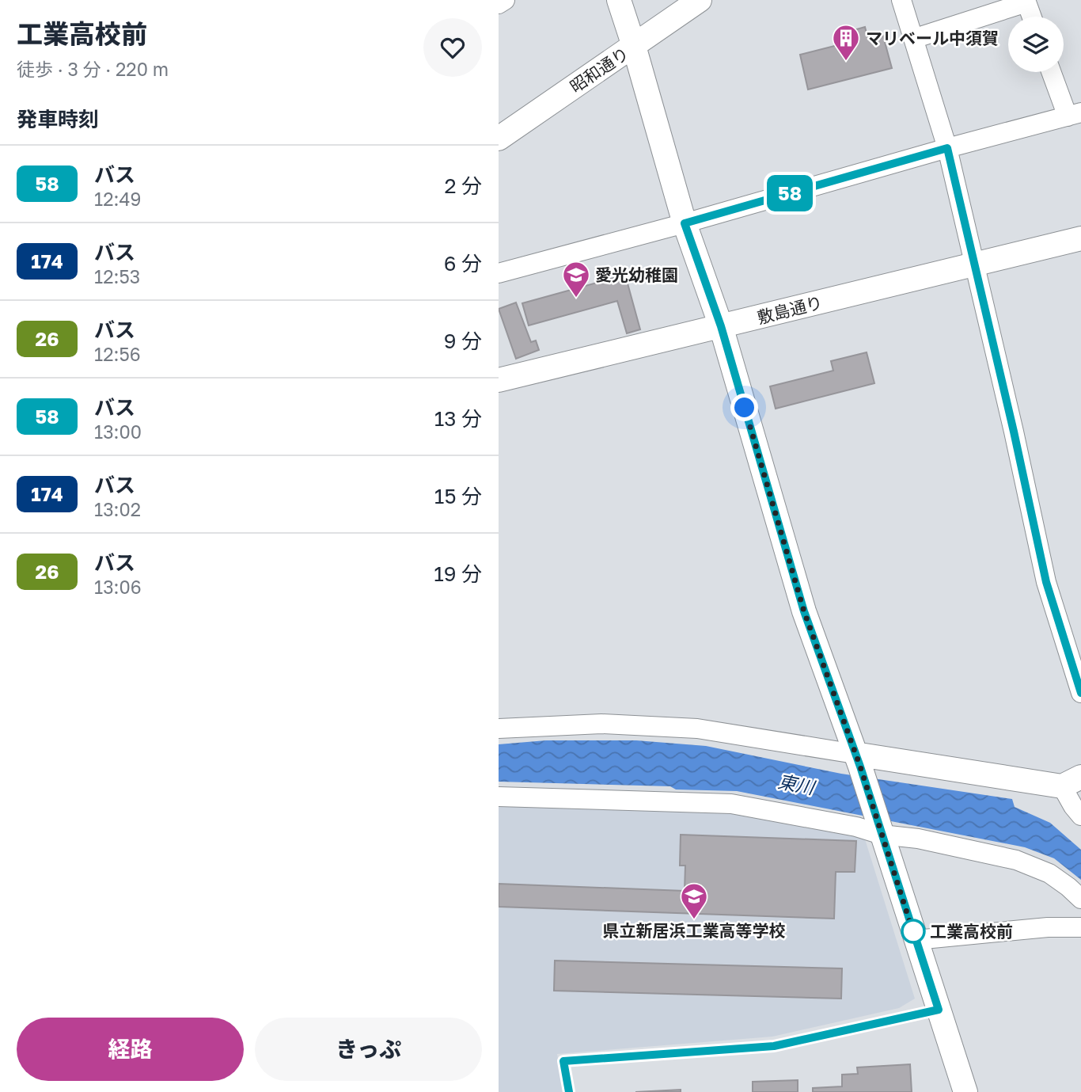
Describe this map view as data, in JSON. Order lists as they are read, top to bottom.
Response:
{
  "streets": {
    "street": ["昭和通り", "敷島通り"]
  },
  "water": ["東川"],
  "places": {
    "building": ["マリベール中須賀"],
    "school or university": ["愛光幼稚園", "県立新居浜工業高等学校"],
    "other": ["工業高校前"]
  },
  "lines": ["bus line 58"],
  "page": {
    "heading": [
      ["工業高校前", "徒歩 · 3 分 · 220 m"],
      "発車時刻"
    ],
    "on_map": "58",
    "list": [
      {
        "mark": "58",
        "name": "バス",
        "note": "12:49",
        "value": "2 分"
      },
      {
        "mark": "174",
        "name": "バス",
        "note": "12:53",
        "value": "6 分"
      },
      {
        "mark": "26",
        "name": "バス",
        "note": "12:56",
        "value": "9 分"
      },
      {
        "mark": "58",
        "name": "バス",
        "note": "13:00",
        "value": "13 分"
      },
      {
        "mark": "174",
        "name": "バス",
        "note": "13:02",
        "value": "15 分"
      },
      {
        "mark": "26",
        "name": "バス",
        "note": "13:06",
        "value": "19 分"
      }
    ],
    "buttons": ["経路", "きっぷ"]
  }
}
